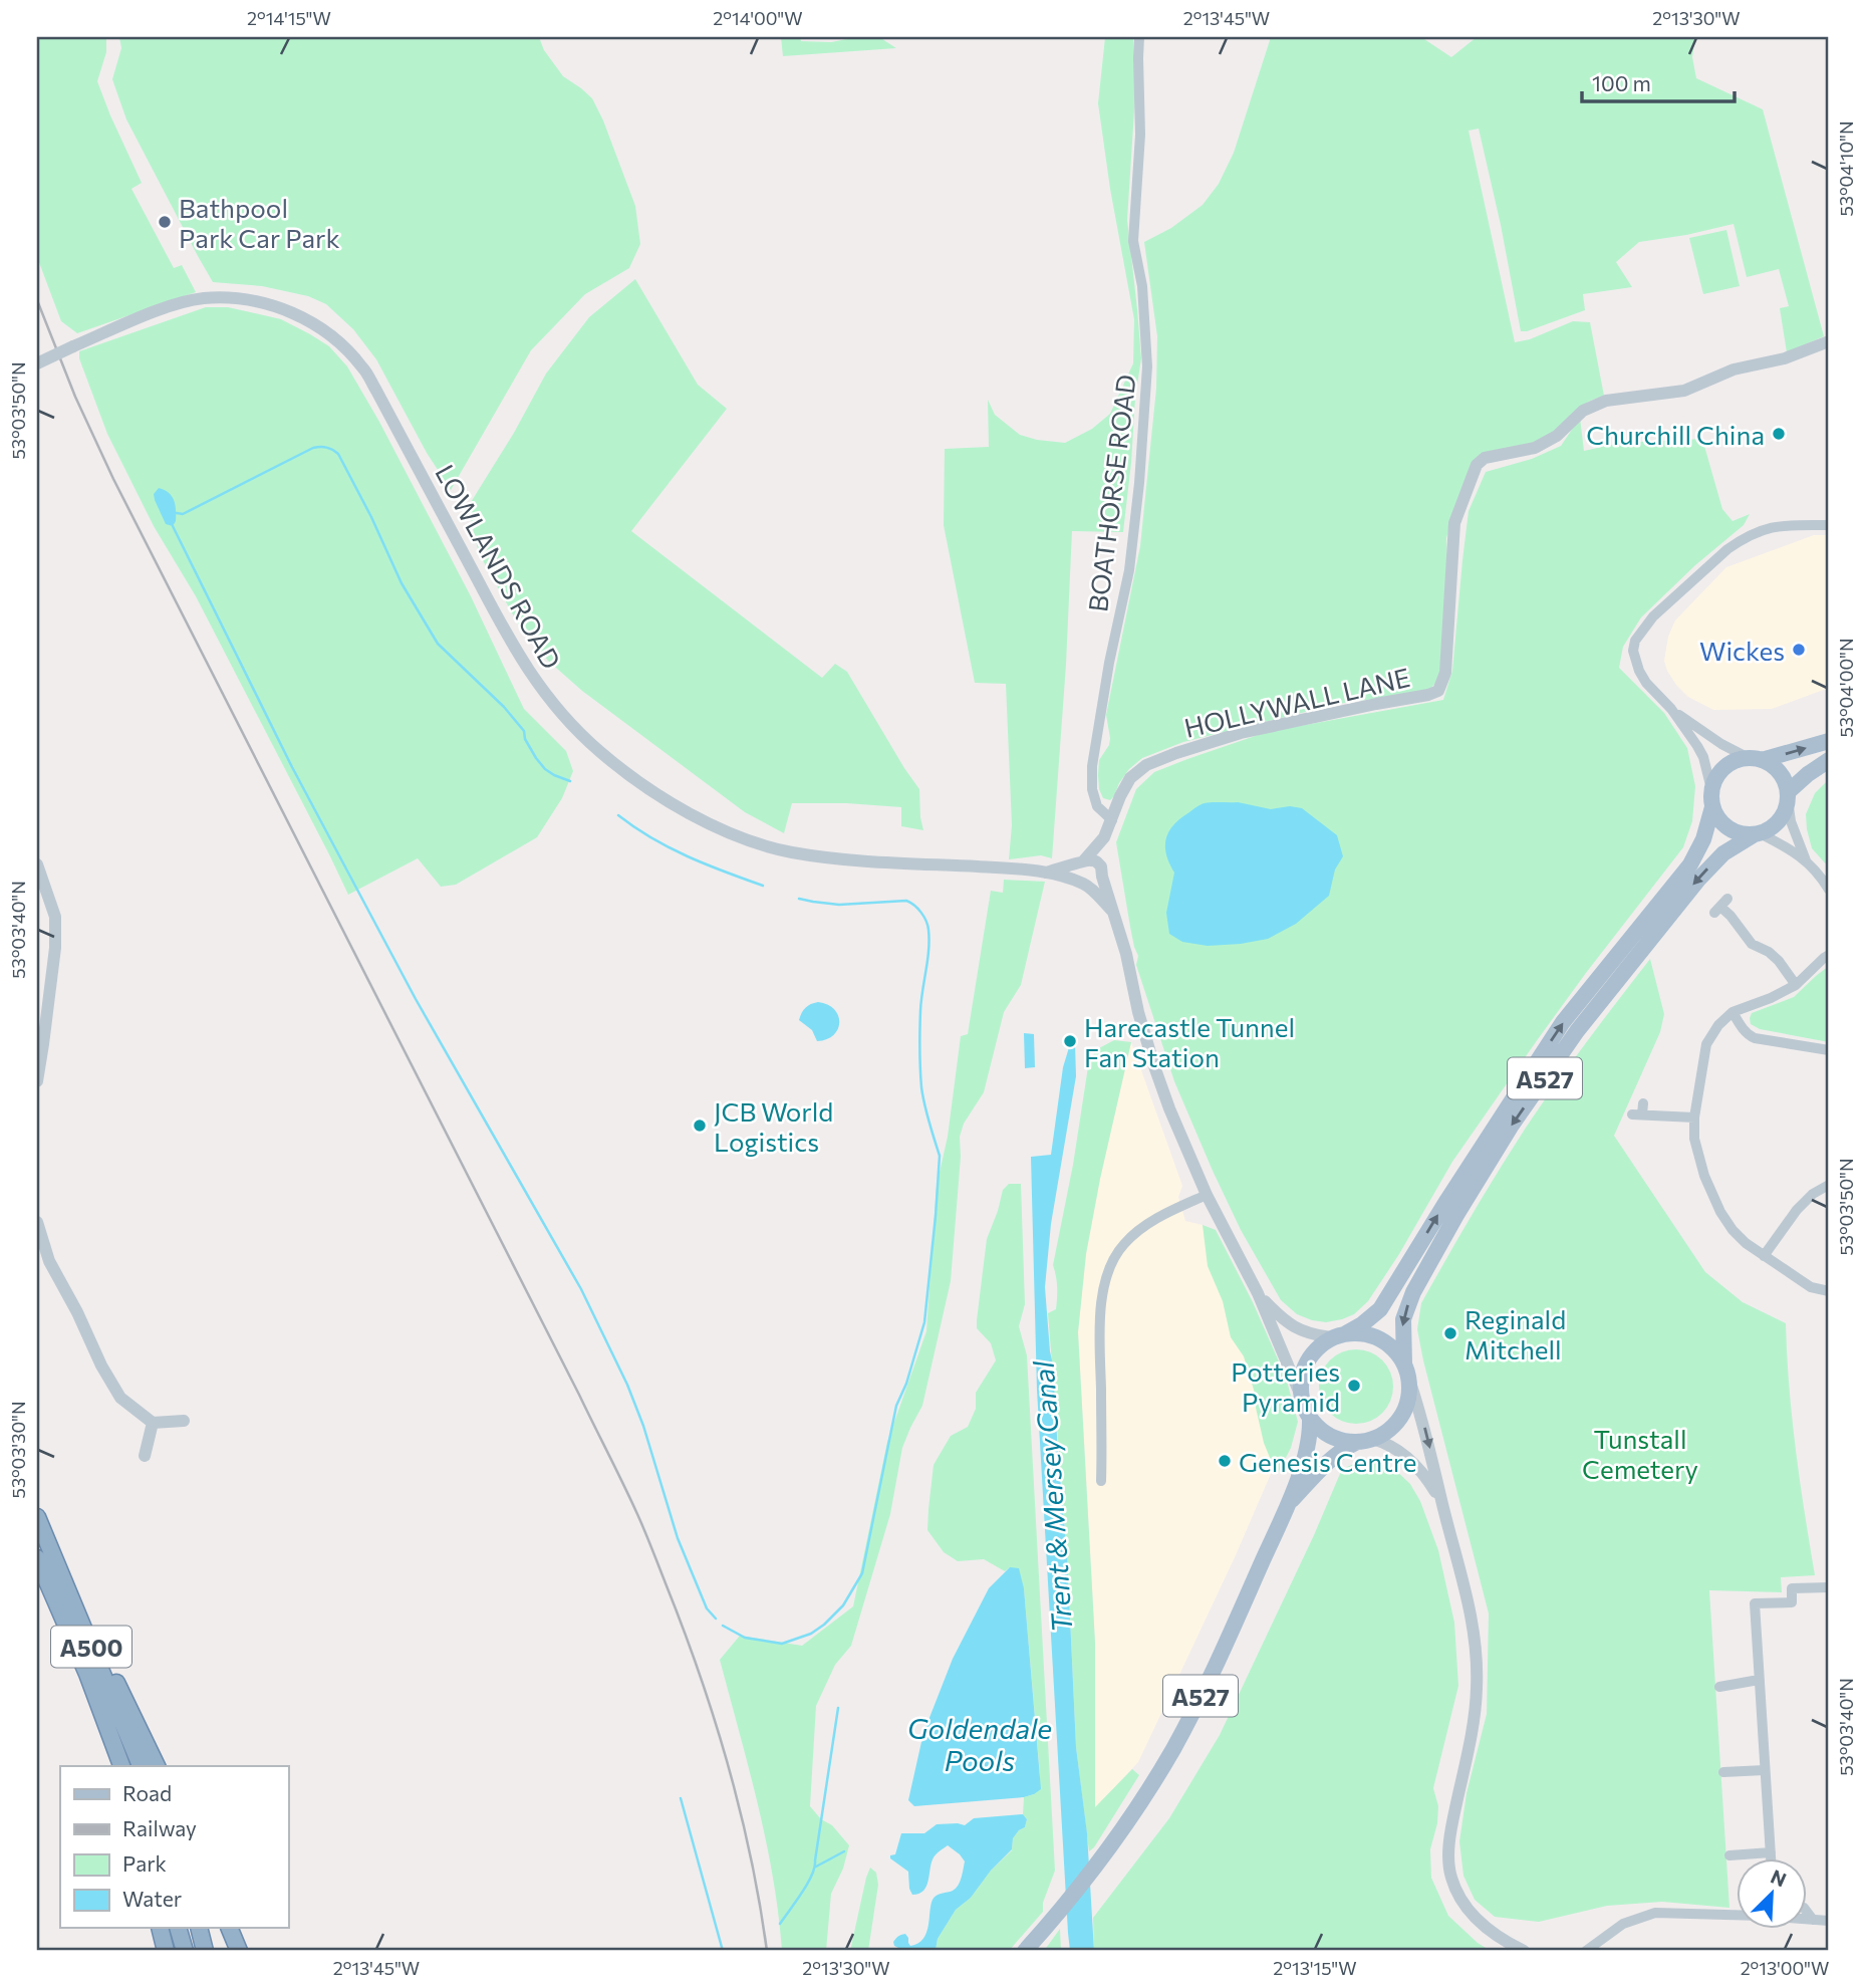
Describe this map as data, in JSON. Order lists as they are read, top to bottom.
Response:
{
  "streets": {
    "highway": ["A500"],
    "main road": ["A527"],
    "street": ["BOATHORSE ROAD", "LOWLANDS ROAD", "HOLLYWALL LANE"]
  },
  "crossings": [
    ["BOATHORSE ROAD", "HOLLYWALL LANE"],
    ["LOWLANDS ROAD", "HOLLYWALL LANE"]
  ],
  "water": ["Trent & Mersey Canal", "Goldendale Pools"],
  "parks": ["Tunstall Cemetery"],
  "places": [
    "Bathpool Park Car Park",
    "Churchill China",
    "Wickes",
    "Harecastle Tunnel Fan Station",
    "JCB World Logistics",
    "Reginald Mitchell",
    "Potteries Pyramid",
    "Genesis Centre"
  ],
  "legend": [
    "Road",
    "Railway",
    "Park",
    "Water"
  ],
  "scale_bar": "100 m",
  "north": "top right",
  "coordinates": [
    "2°14'15\"W",
    "2°14'00\"W",
    "2°13'45\"W",
    "2°13'30\"W",
    "53°04'10\"N",
    "53°03'50\"N",
    "53°04'00\"N",
    "53°03'40\"N",
    "53°03'30\"N",
    "2°13'15\"W",
    "2°13'00\"W"
  ]
}
